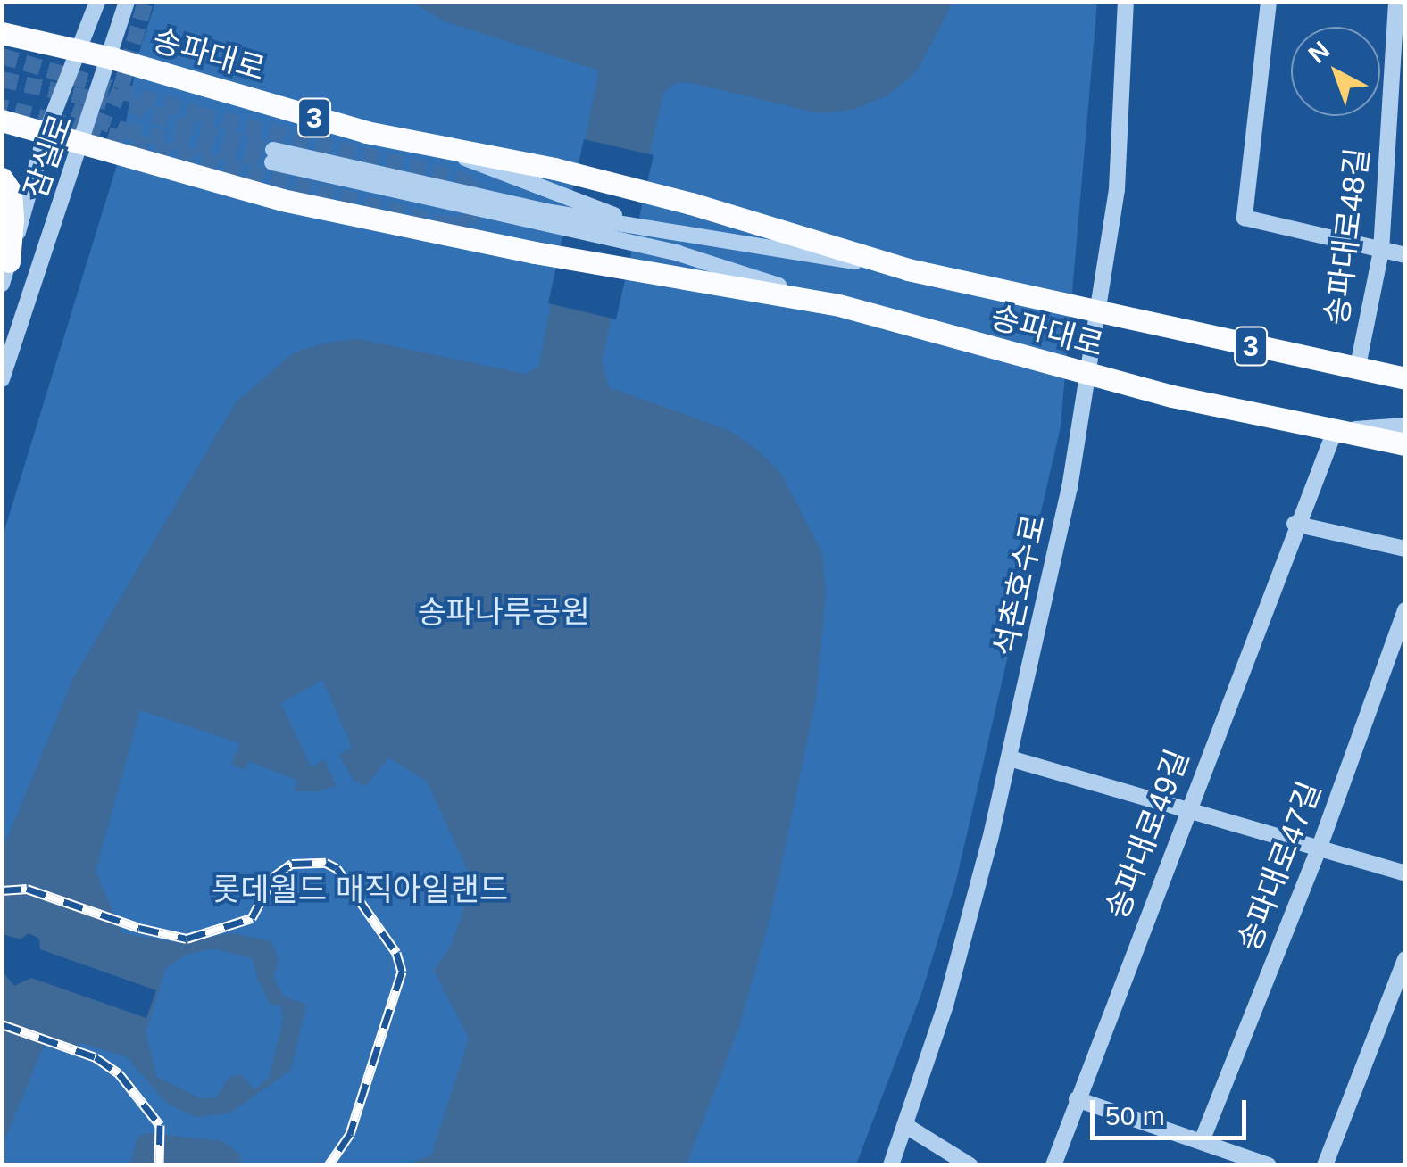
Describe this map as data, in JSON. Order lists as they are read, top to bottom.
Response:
{
  "streets": {
    "main road": ["송파대로", "3"],
    "street": [
      "잠실로",
      "송파대로48길",
      "석촌호수로",
      "송파대로49길",
      "송파대로47길"
    ]
  },
  "crossings": [
    ["송파대로", "3"],
    ["송파대로", "잠실로"],
    ["송파대로", "송파대로48길"],
    ["송파대로", "석촌호수로"],
    ["송파대로", "송파대로49길"],
    ["3", "잠실로"]
  ],
  "parks": ["송파나루공원", "롯데월드 매직아일랜드"],
  "scale_bar": "50 m",
  "north": "top left"
}
